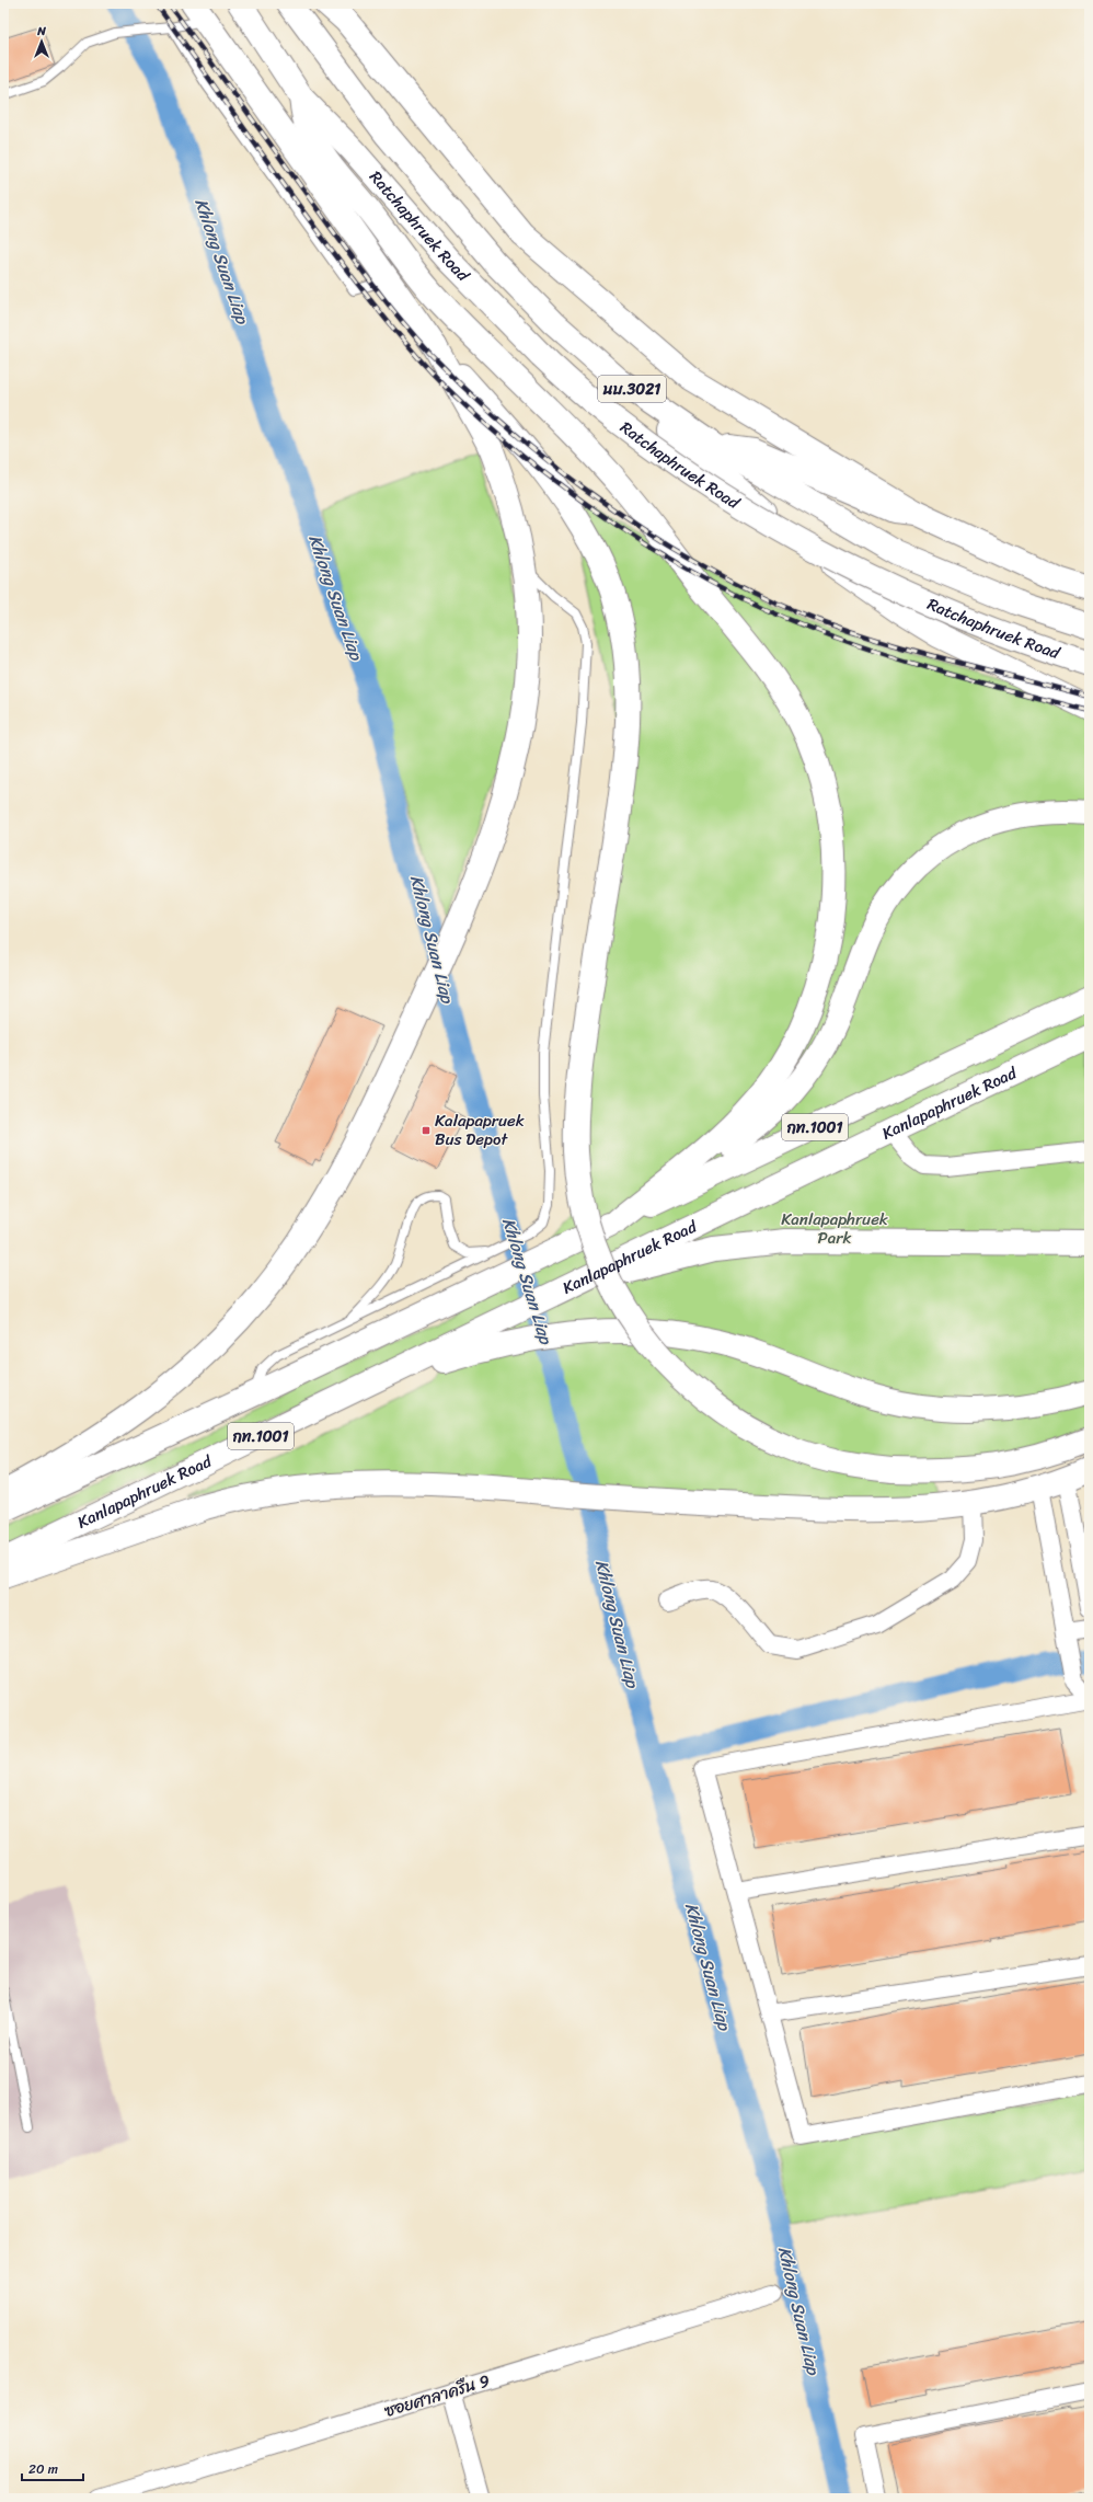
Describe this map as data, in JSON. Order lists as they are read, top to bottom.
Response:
{
  "streets": {
    "main road": [
      "Ratchaphruek Road",
      "นบ.3021",
      "Kanlapaphruek Road",
      "กท.1001"
    ],
    "street": ["ซอยศาลาครืน 9"]
  },
  "water": ["Khlong Suan Liap"],
  "parks": ["Kanlapaphruek Park"],
  "places": {
    "transit": ["Kalapapruek Bus Depot"]
  },
  "scale_bar": "20 m",
  "north": "top"
}
